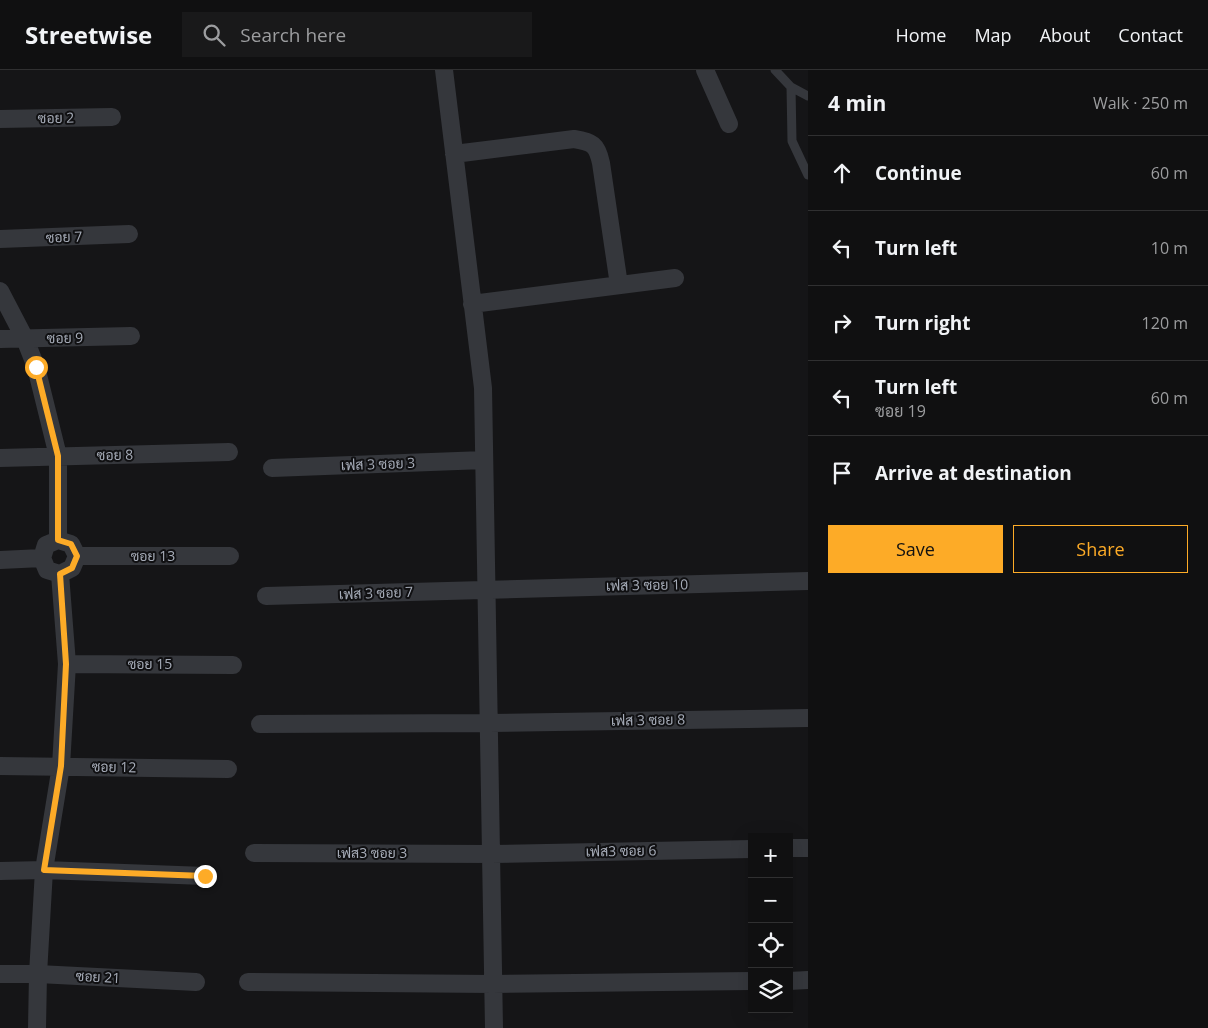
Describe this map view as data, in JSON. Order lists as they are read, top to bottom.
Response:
{
  "streets": {
    "street": [
      "ซอย 2",
      "ซอย 7",
      "ซอย 9",
      "ซอย 8",
      "เฟส 3 ซอย 3",
      "ซอย 13",
      "เฟส 3 ซอย 10",
      "เฟส 3 ซอย 7",
      "ซอย 15",
      "เฟส 3 ซอย 8",
      "ซอย 12",
      "เฟส3 ซอย 6",
      "เฟส3 ซอย 3",
      "ซอย 21"
    ]
  },
  "crossings": [
    ["เฟส 3 ซอย 10", "เฟส 3 ซอย 7"],
    ["เฟส3 ซอย 6", "เฟส3 ซอย 3"]
  ],
  "page": {
    "header": "Streetwise",
    "search": "Search here",
    "nav": [
      "Home",
      "Map",
      "About",
      "Contact"
    ],
    "heading": ["4 min", "Walk · 250 m"],
    "list": [
      ["Continue", "60 m"],
      ["Turn left", "10 m"],
      ["Turn right", "120 m"],
      ["Turn left", "ซอย 19", "60 m"],
      "Arrive at destination"
    ],
    "buttons": ["Save", "Share"],
    "map_buttons": ["+", "−"]
  }
}
